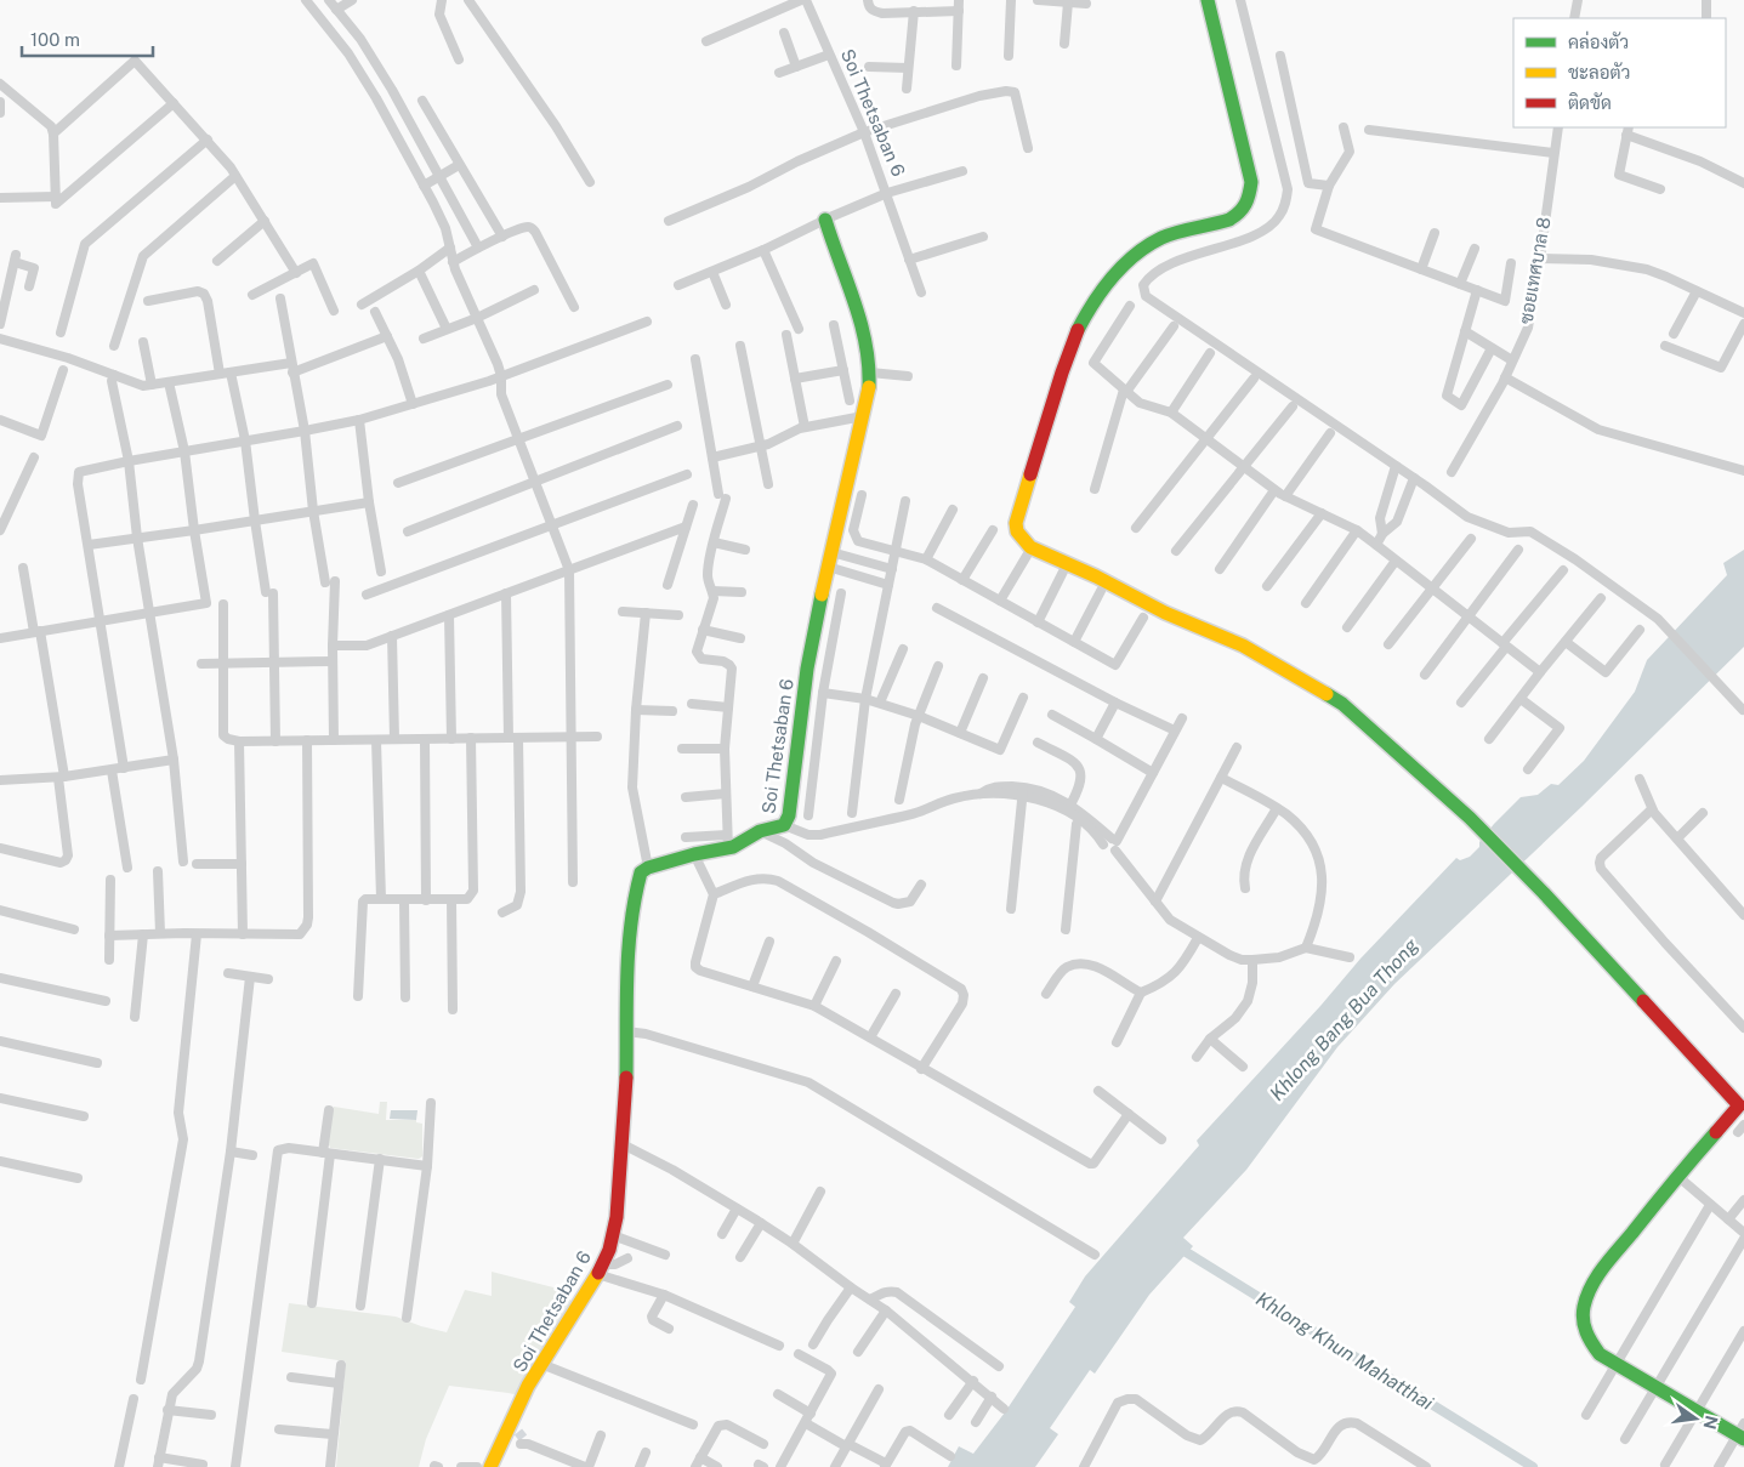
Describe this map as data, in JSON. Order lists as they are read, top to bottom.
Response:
{
  "streets": {
    "street": ["Soi Thetsaban 6", "ซอยเทศบาล 8"]
  },
  "water": ["Khlong Bang Bua Thong", "Khlong Khun Mahatthai"],
  "legend": ["คล่องตัว", "ชะลอตัว", "ติดขัด"],
  "scale_bar": "100 m",
  "north": "right"
}
